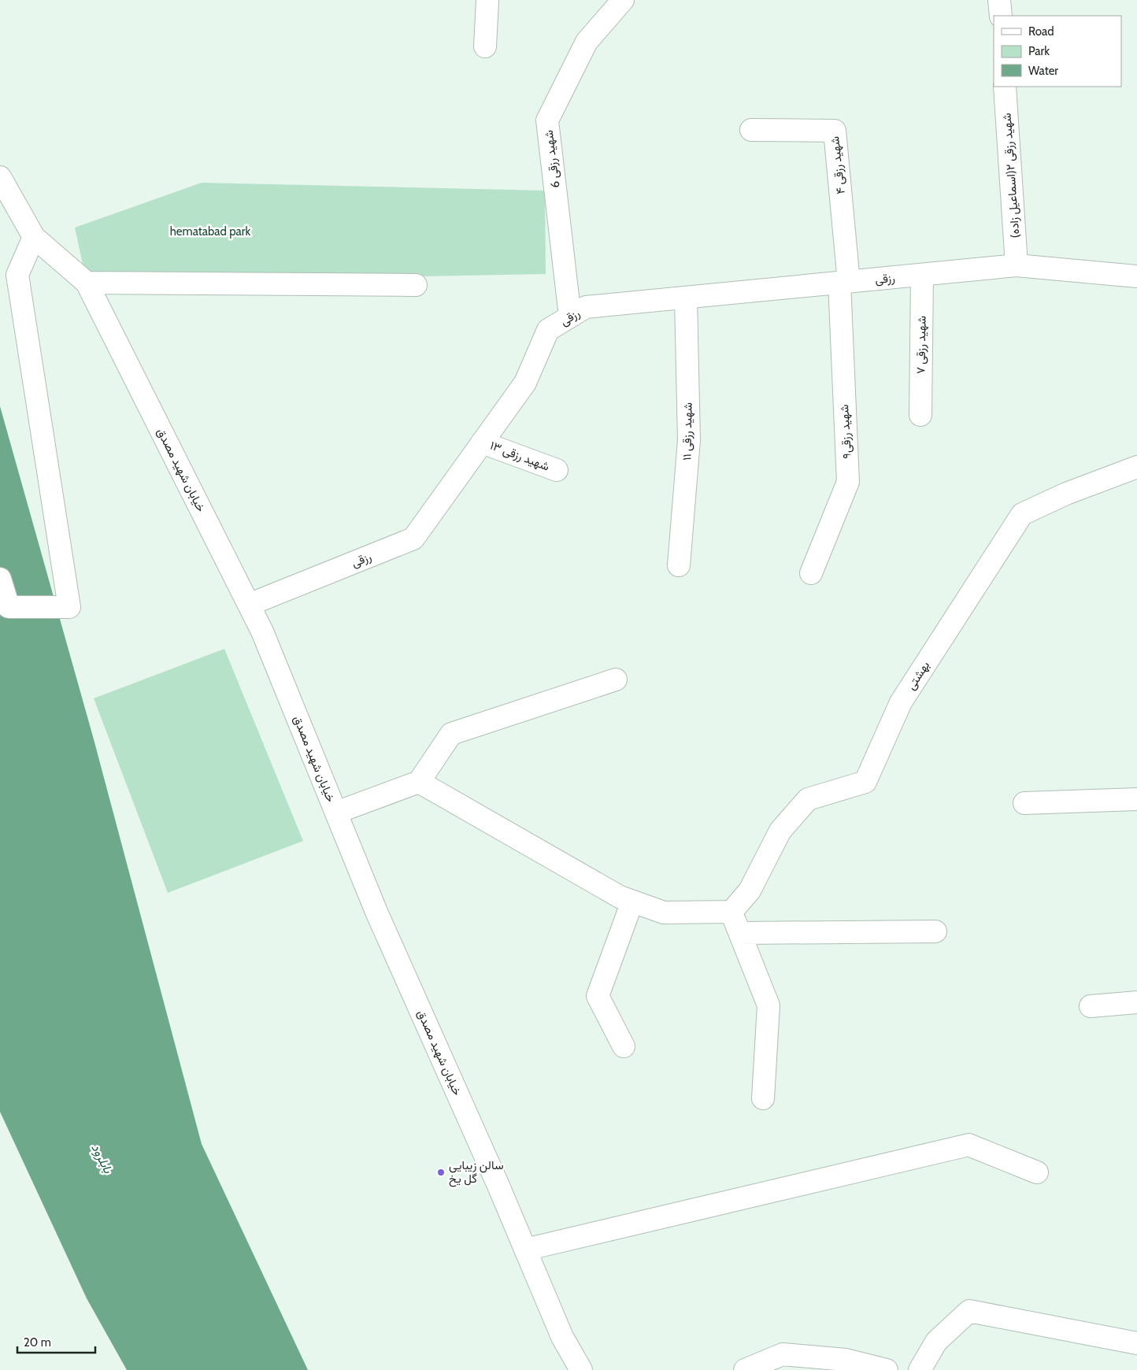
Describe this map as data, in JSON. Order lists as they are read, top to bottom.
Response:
{
  "streets": {
    "street": [
      "شهید رزقی 6",
      "شهید رزقی ۴",
      "شهید رزقی ۲(اسماعیل زاده)",
      "رزقی",
      "شهید رزقی ۷",
      "شهید رزقی ۱۱",
      "شهید رزقی۹",
      "شهید رزقی ۱۳",
      "خیابان شهید مصدق",
      "بهشتی"
    ]
  },
  "crossings": [
    ["شهید رزقی 6", "رزقی"],
    ["شهید رزقی ۴", "رزقی"],
    ["شهید رزقی ۴", "شهید رزقی۹"],
    ["شهید رزقی ۲(اسماعیل زاده)", "رزقی"],
    ["رزقی", "شهید رزقی ۷"],
    ["رزقی", "شهید رزقی ۱۱"],
    ["رزقی", "شهید رزقی۹"],
    ["رزقی", "شهید رزقی ۱۳"],
    ["رزقی", "خیابان شهید مصدق"]
  ],
  "water": ["بابلرود"],
  "parks": ["hematabad park"],
  "places": ["سالن زیبایی گل یخ"],
  "legend": ["Road", "Park", "Water"],
  "scale_bar": "20 m"
}
